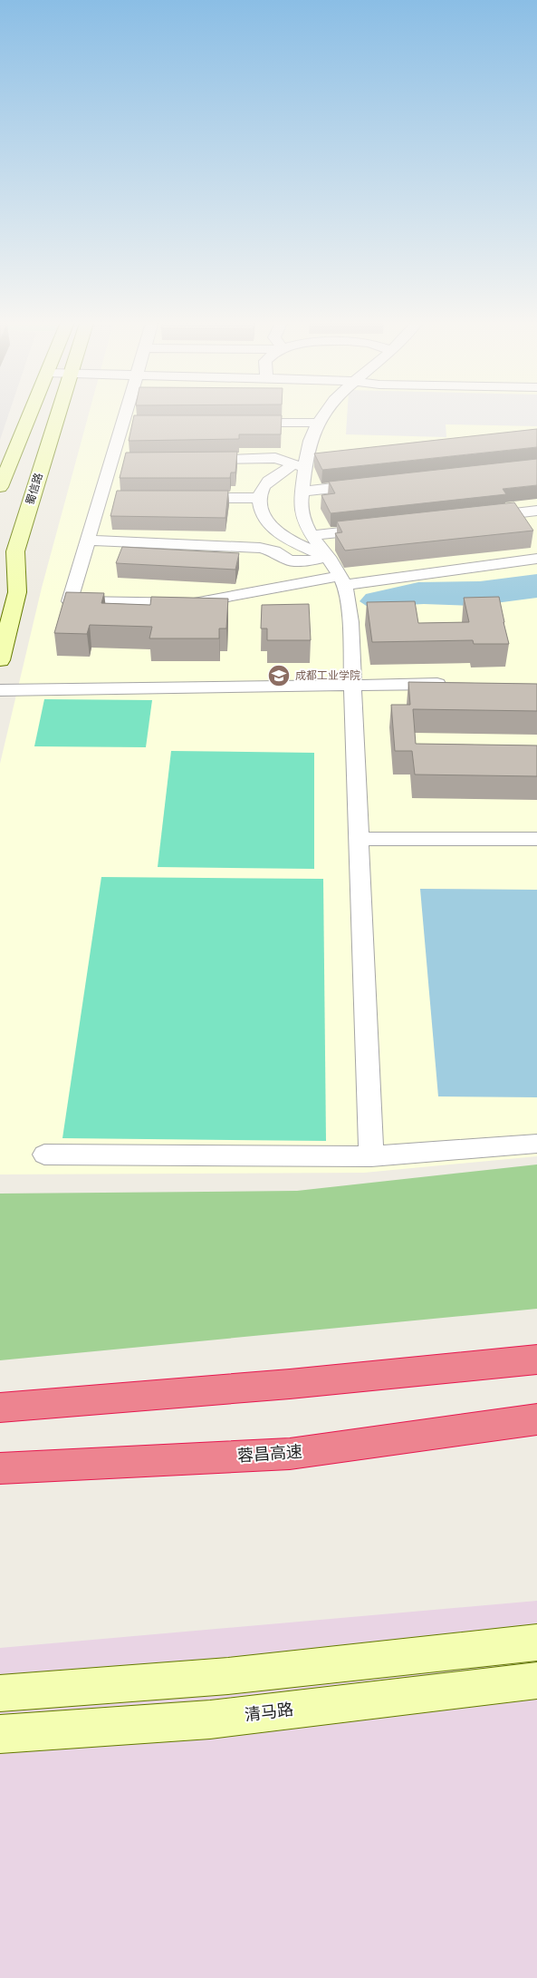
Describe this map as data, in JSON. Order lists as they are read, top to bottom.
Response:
{
  "streets": {
    "highway": ["蓉昌高速"],
    "main road": ["蜀信路", "清马路"]
  },
  "places": {
    "school or university": ["成都工业学院"]
  }
}
